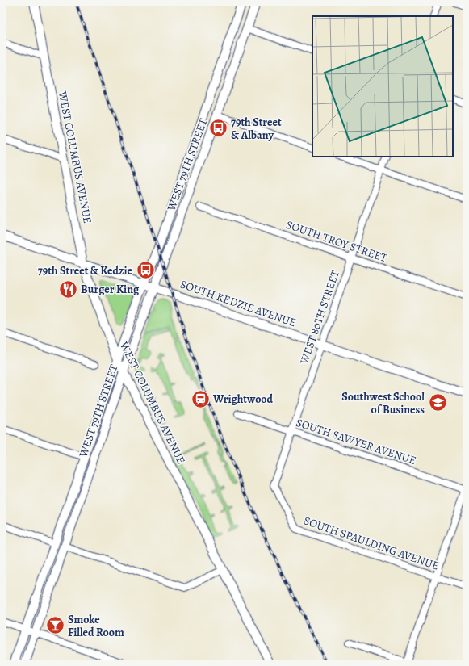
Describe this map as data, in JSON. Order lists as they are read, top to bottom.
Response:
{
  "streets": {
    "main road": ["WEST COLUMBUS AVENUE", "WEST 79TH STREET", "SOUTH KEDZIE AVENUE"],
    "street": [
      "SOUTH TROY STREET",
      "WEST 80TH STREET",
      "SOUTH SAWYER AVENUE",
      "SOUTH SPAULDING AVENUE"
    ]
  },
  "crossings": [
    ["WEST COLUMBUS AVENUE", "WEST 79TH STREET"],
    ["WEST COLUMBUS AVENUE", "SOUTH KEDZIE AVENUE"],
    ["WEST 79TH STREET", "SOUTH KEDZIE AVENUE"],
    ["SOUTH TROY STREET", "WEST 80TH STREET"],
    ["SOUTH KEDZIE AVENUE", "WEST 80TH STREET"],
    ["WEST 80TH STREET", "SOUTH SAWYER AVENUE"],
    ["WEST 80TH STREET", "SOUTH SPAULDING AVENUE"]
  ],
  "places": {
    "bus stop": ["79th Street & Albany", "79th Street & Kedzie"],
    "restaurant": ["Burger King"],
    "station": ["Wrightwood"],
    "school or university": ["Southwest School of Business"],
    "bar": ["Smoke Filled Room"]
  }
}
